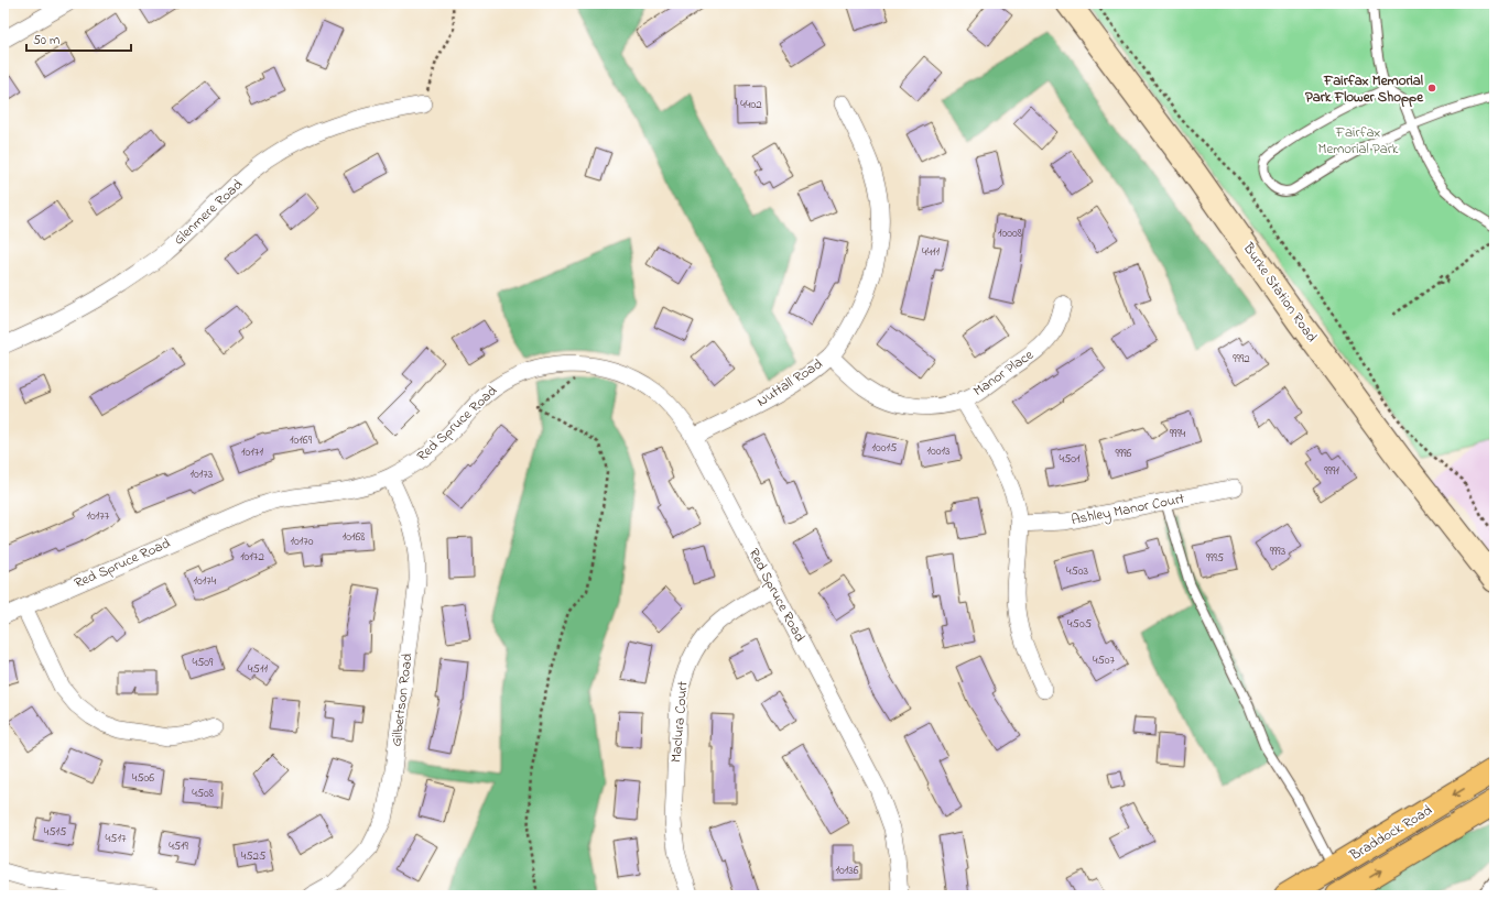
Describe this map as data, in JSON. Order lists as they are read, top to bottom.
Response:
{
  "streets": {
    "main road": ["Braddock Road"],
    "street": [
      "Glenmere Road",
      "Burke Station Road",
      "Manor Place",
      "Nuttall Road",
      "Red Spruce Road",
      "Ashley Manor Court",
      "Gilbertson Road",
      "Maclura Court"
    ]
  },
  "crossings": [
    ["Manor Place", "Nuttall Road"],
    ["Nuttall Road", "Red Spruce Road"],
    ["Red Spruce Road", "Gilbertson Road"],
    ["Red Spruce Road", "Maclura Court"]
  ],
  "parks": ["Fairfax Memorial Park"],
  "places": ["Fairfax Memorial Park Flower Shoppe"],
  "house_numbers": [
    "4402",
    "10008",
    "4411",
    "9992",
    "9994",
    "10169",
    "10015",
    "10013",
    "10171",
    "9996",
    "4501",
    "9991",
    "10173",
    "10177",
    "10168",
    "10170",
    "9993",
    "10172",
    "9995",
    "4503",
    "10174",
    "4505",
    "4507",
    "4509",
    "4511",
    "4506",
    "4508",
    "4515",
    "4517",
    "4519",
    "4525",
    "10136"
  ],
  "scale_bar": "50 m"
}
